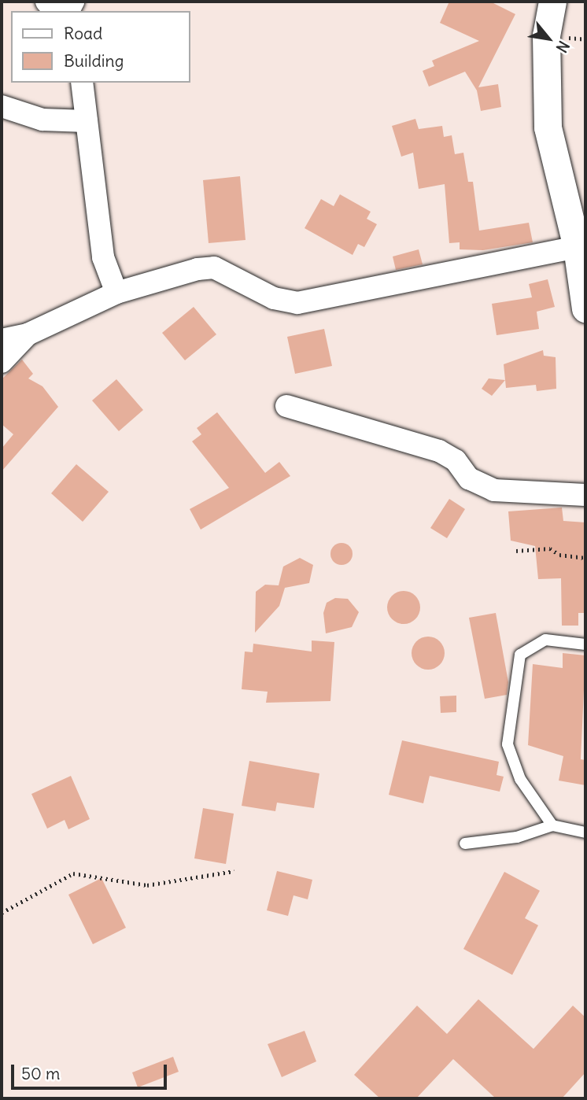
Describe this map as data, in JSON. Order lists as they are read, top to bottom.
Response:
{
  "legend": ["Road", "Building"],
  "scale_bar": "50 m",
  "north": "bottom right"
}
